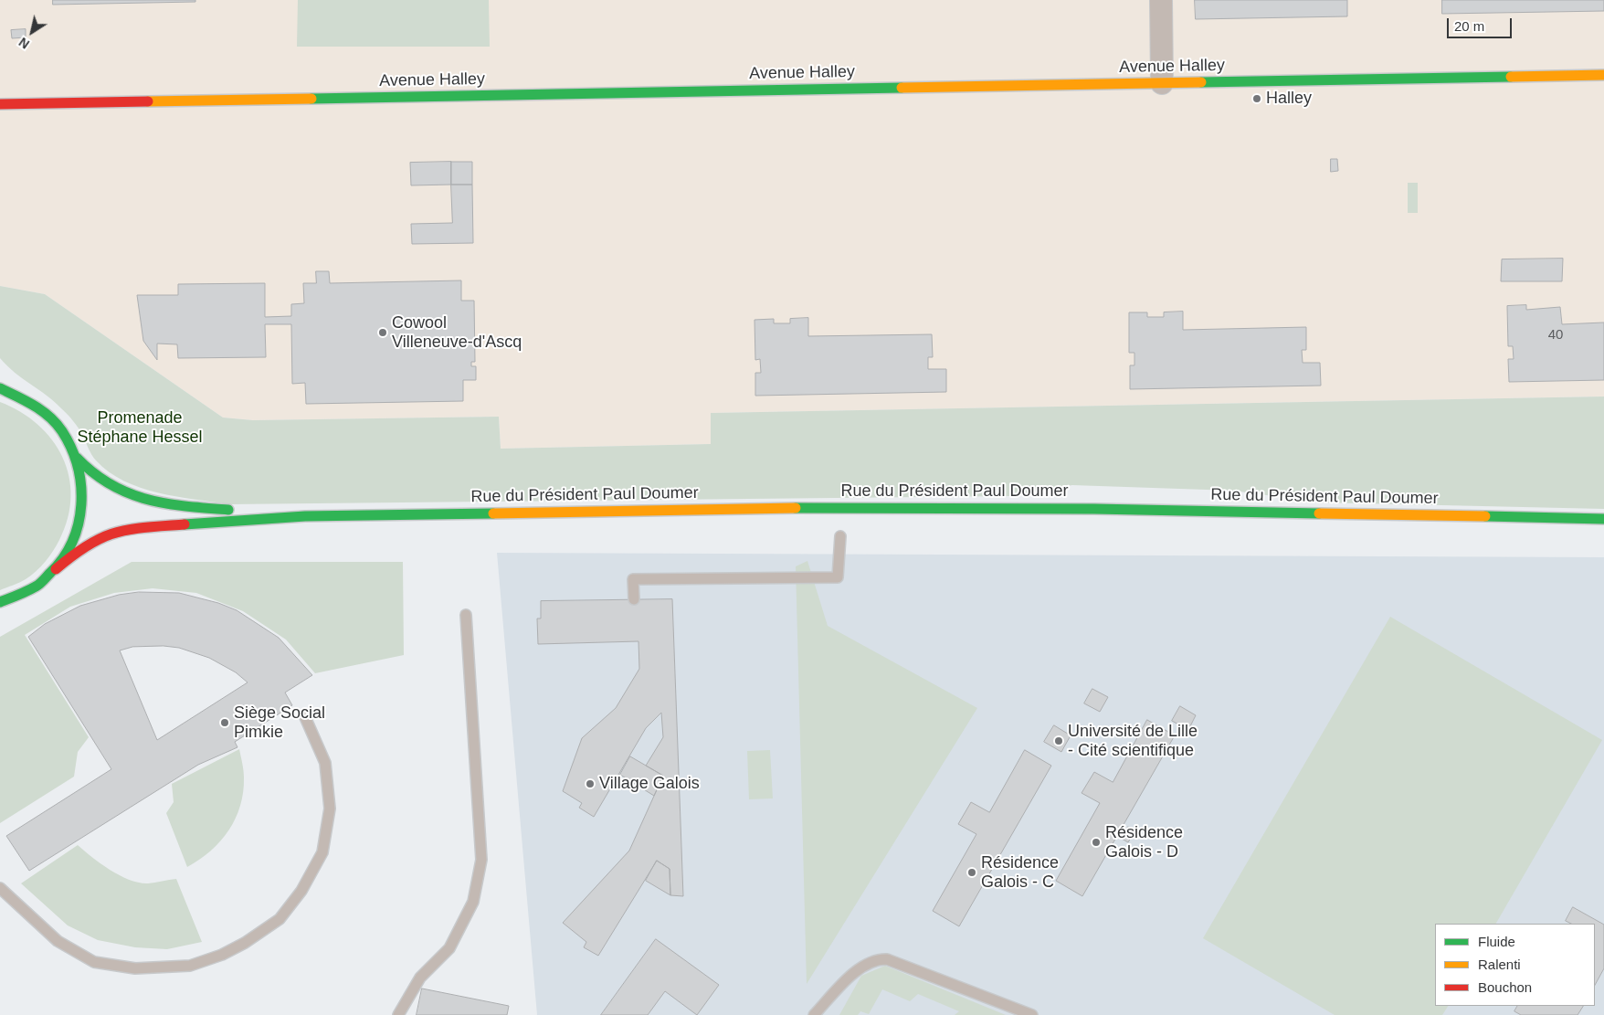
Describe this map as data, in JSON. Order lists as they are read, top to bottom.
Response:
{
  "streets": {
    "main road": ["Avenue Halley", "Rue du Président Paul Doumer"]
  },
  "parks": ["Promenade Stéphane Hessel"],
  "places": [
    "Halley",
    "Cowool Villeneuve-d'Ascq",
    "Siège Social Pimkie",
    "Université de Lille ‐ Cité scientifique",
    "Village Galois",
    "Résidence Galois - D",
    "Résidence Galois - C"
  ],
  "house_numbers": ["40"],
  "legend": ["Fluide", "Ralenti", "Bouchon"],
  "scale_bar": "20 m",
  "north": "bottom left"
}
